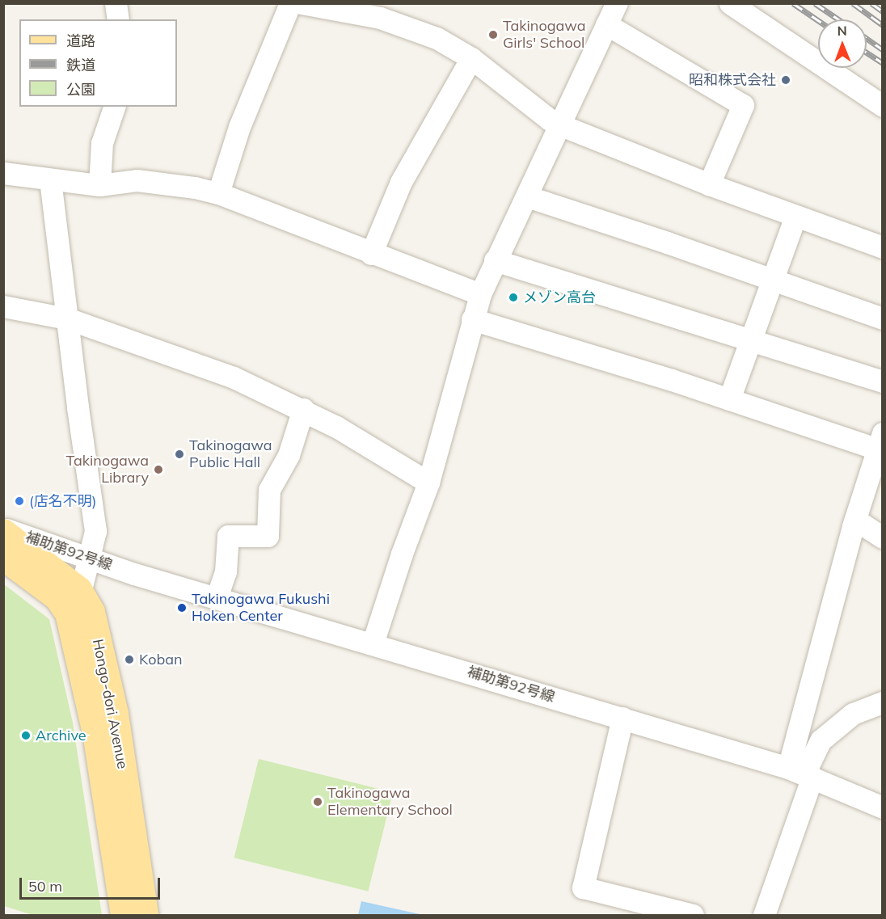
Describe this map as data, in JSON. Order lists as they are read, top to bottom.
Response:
{
  "streets": {
    "main road": ["Hongo-dori Avenue"],
    "street": ["補助第92号線"]
  },
  "crossings": [
    ["補助第92号線", "Hongo-dori Avenue"]
  ],
  "places": [
    "Takinogawa Girls' School",
    "昭和株式会社",
    "メゾン高台",
    "Takinogawa Public Hall",
    "Takinogawa Library",
    "(店名不明)",
    "Takinogawa Fukushi Hoken Center",
    "Koban",
    "Archive",
    "Takinogawa Elementary School"
  ],
  "legend": ["道路", "鉄道", "公園"],
  "scale_bar": "50 m",
  "north": "top"
}
